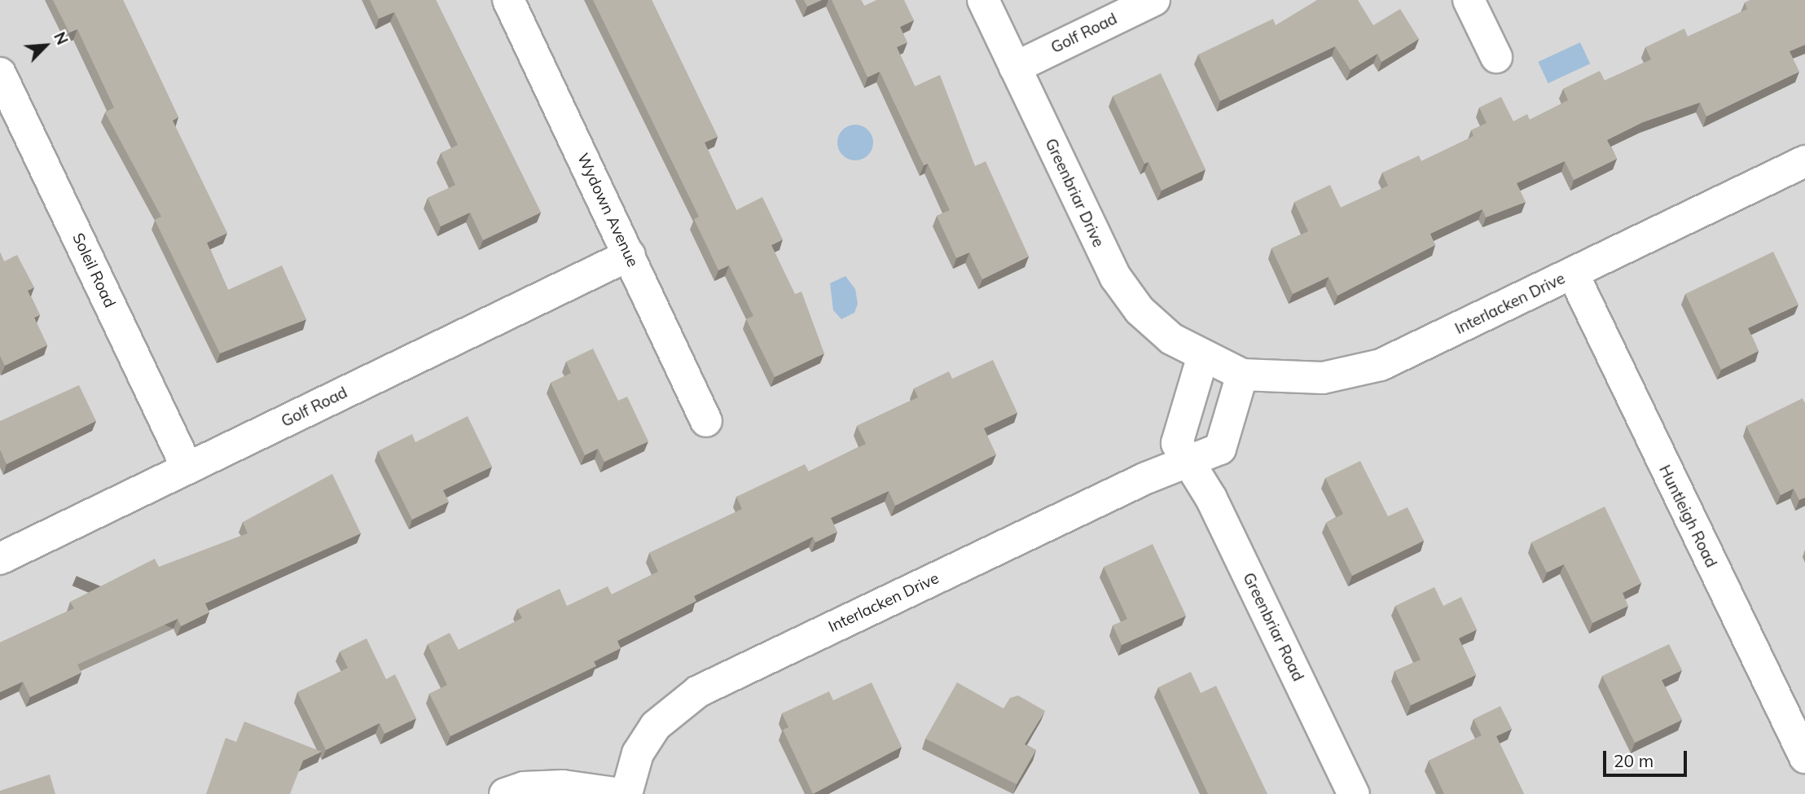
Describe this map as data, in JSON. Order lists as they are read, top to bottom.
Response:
{
  "streets": {
    "street": [
      "Golf Road",
      "Greenbriar Drive",
      "Wydown Avenue",
      "Soleil Road",
      "Interlacken Drive",
      "Huntleigh Road",
      "Greenbriar Road"
    ]
  },
  "crossings": [
    ["Golf Road", "Greenbriar Drive"],
    ["Golf Road", "Wydown Avenue"],
    ["Golf Road", "Soleil Road"],
    ["Greenbriar Drive", "Interlacken Drive"],
    ["Greenbriar Drive", "Greenbriar Road"],
    ["Interlacken Drive", "Huntleigh Road"],
    ["Interlacken Drive", "Greenbriar Road"]
  ],
  "scale_bar": "20 m",
  "north": "top right"
}
